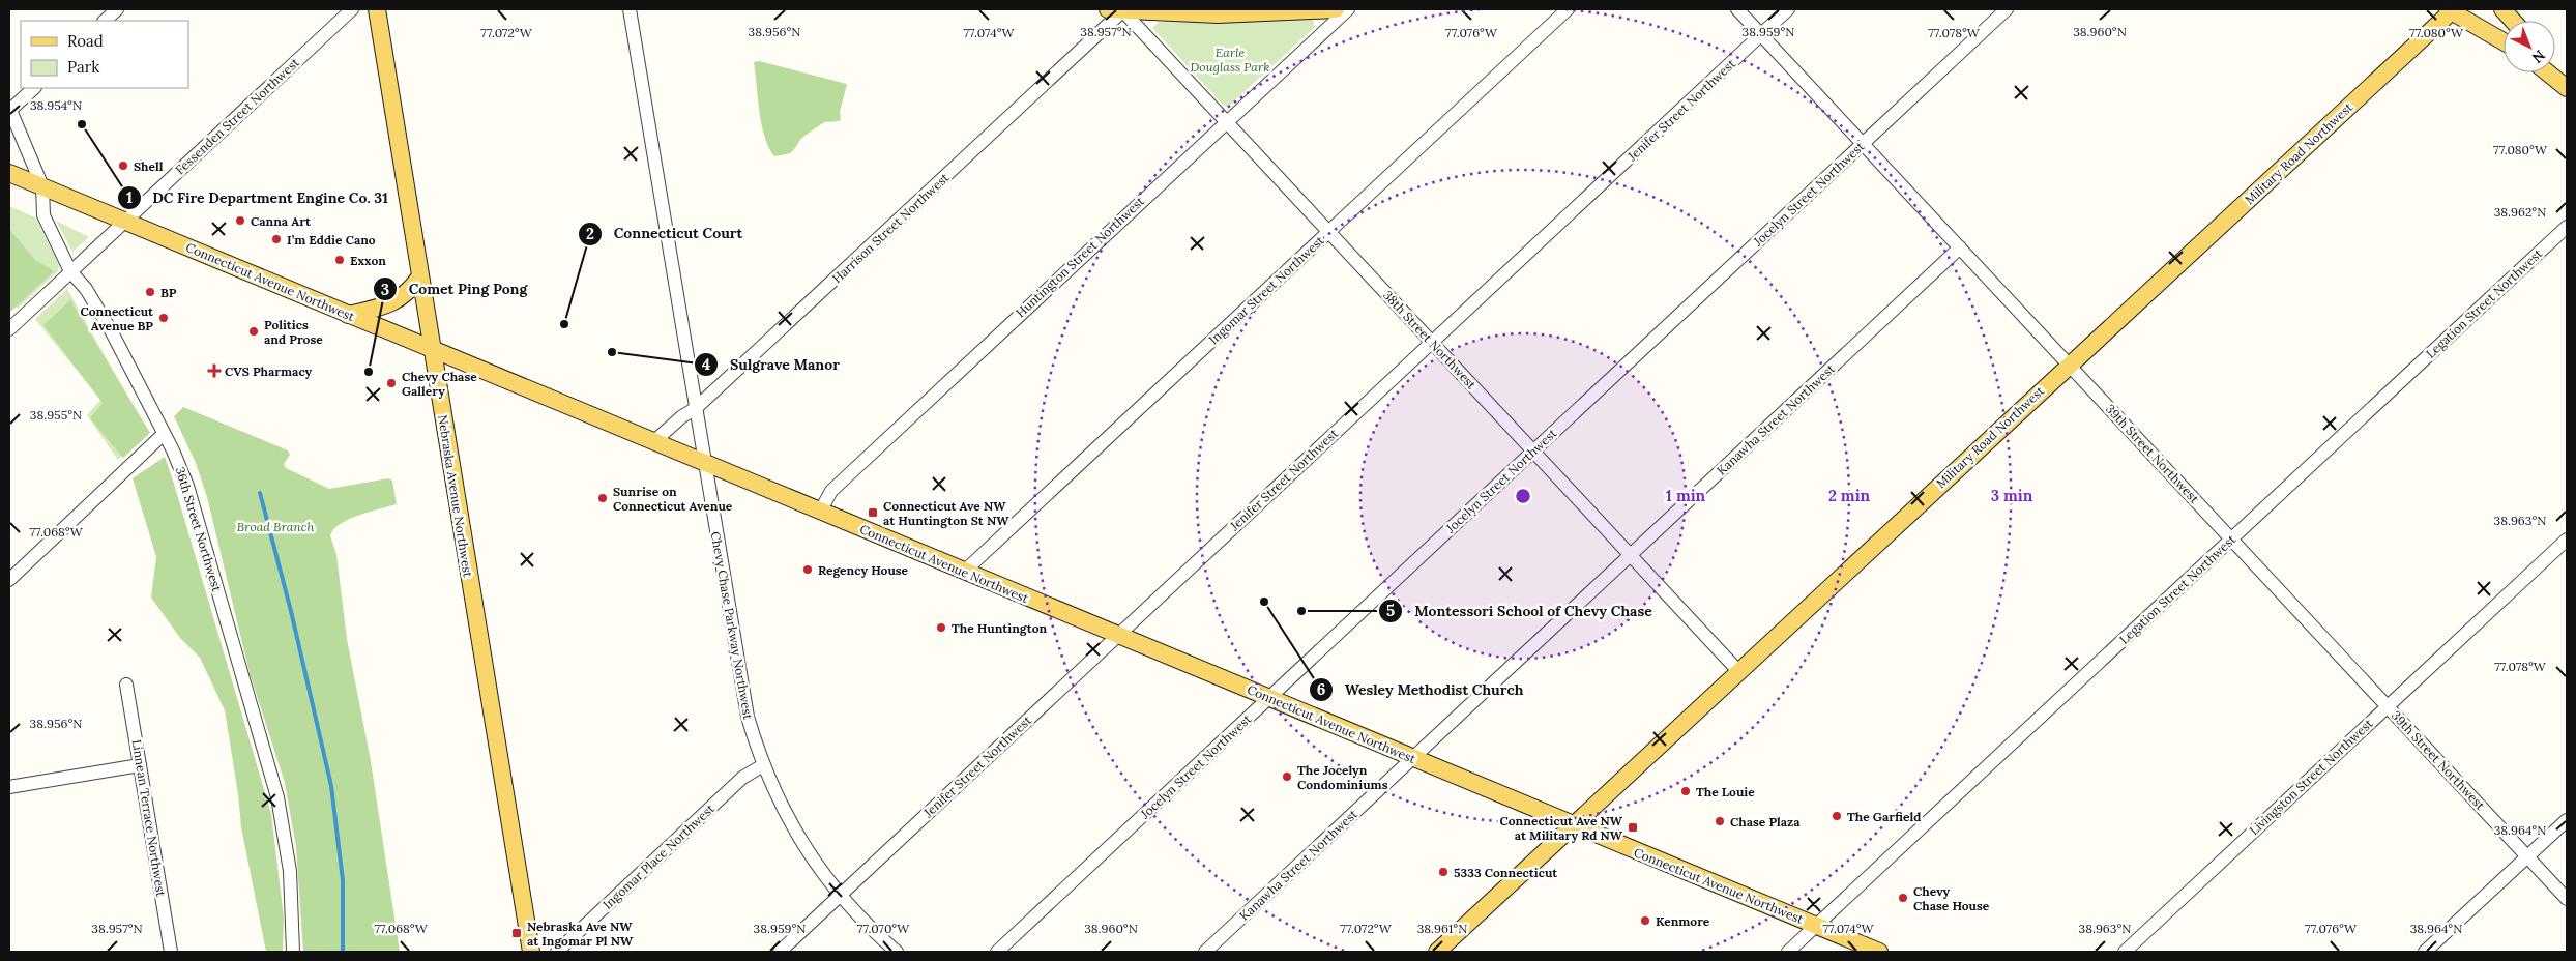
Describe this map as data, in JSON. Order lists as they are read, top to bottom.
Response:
{
  "streets": {
    "main road": ["Military Road Northwest", "Connecticut Avenue Northwest", "Nebraska Avenue Northwest"],
    "street": [
      "Jenifer Street Northwest",
      "Fessenden Street Northwest",
      "Jocelyn Street Northwest",
      "Harrison Street Northwest",
      "Huntington Street Northwest",
      "Ingomar Street Northwest",
      "Legation Street Northwest",
      "38th Street Northwest",
      "Kanawha Street Northwest",
      "39th Street Northwest",
      "36th Street Northwest",
      "Chevy Chase Parkway Northwest",
      "Livingston Street Northwest",
      "Linnean Terrace Northwest",
      "Ingomar Place Northwest"
    ]
  },
  "crossings": [
    ["Jenifer Street Northwest", "Connecticut Avenue Northwest"],
    ["Jenifer Street Northwest", "38th Street Northwest"],
    ["Jenifer Street Northwest", "39th Street Northwest"],
    ["Jenifer Street Northwest", "Chevy Chase Parkway Northwest"],
    ["Fessenden Street Northwest", "Connecticut Avenue Northwest"],
    ["Fessenden Street Northwest", "36th Street Northwest"],
    ["Military Road Northwest", "Connecticut Avenue Northwest"],
    ["Military Road Northwest", "38th Street Northwest"],
    ["Military Road Northwest", "39th Street Northwest"],
    ["Jocelyn Street Northwest", "Connecticut Avenue Northwest"],
    ["Jocelyn Street Northwest", "38th Street Northwest"],
    ["Jocelyn Street Northwest", "39th Street Northwest"],
    ["Harrison Street Northwest", "Connecticut Avenue Northwest"],
    ["Harrison Street Northwest", "38th Street Northwest"],
    ["Harrison Street Northwest", "Chevy Chase Parkway Northwest"],
    ["Huntington Street Northwest", "Connecticut Avenue Northwest"],
    ["Huntington Street Northwest", "38th Street Northwest"],
    ["Connecticut Avenue Northwest", "Ingomar Street Northwest"],
    ["Connecticut Avenue Northwest", "Legation Street Northwest"],
    ["Connecticut Avenue Northwest", "Kanawha Street Northwest"],
    ["Connecticut Avenue Northwest", "Nebraska Avenue Northwest"],
    ["Connecticut Avenue Northwest", "36th Street Northwest"],
    ["Connecticut Avenue Northwest", "Chevy Chase Parkway Northwest"],
    ["Ingomar Street Northwest", "38th Street Northwest"],
    ["Legation Street Northwest", "39th Street Northwest"],
    ["38th Street Northwest", "Kanawha Street Northwest"],
    ["Kanawha Street Northwest", "39th Street Northwest"],
    ["39th Street Northwest", "Livingston Street Northwest"],
    ["Chevy Chase Parkway Northwest", "Ingomar Place Northwest"]
  ],
  "parks": ["Earle Douglass Park", "Broad Branch"],
  "places": {
    "other": [
      "DC Fire Department Engine Co. 31",
      "Shell",
      "Canna Art",
      "I’m Eddie Cano",
      "Exxon",
      "BP",
      "Connecticut Avenue BP",
      "Connecticut Court",
      "Politics and Prose",
      "Sulgrave Manor",
      "Comet Ping Pong",
      "Chevy Chase Gallery",
      "Sunrise on Connecticut Avenue",
      "Regency House",
      "Wesley Methodist Church",
      "Montessori School of Chevy Chase",
      "The Huntington",
      "The Jocelyn Condominiums",
      "The Louie",
      "The Garfield",
      "Chase Plaza",
      "5333 Connecticut",
      "Chevy Chase House",
      "Kenmore"
    ],
    "health": ["CVS Pharmacy"],
    "transit": ["Connecticut Ave NW at Huntington St NW", "Connecticut Ave NW at Military Rd NW", "Nebraska Ave NW at Ingomar Pl NW"]
  },
  "legend": ["Road", "Park"],
  "north": "bottom right",
  "coordinates": [
    "38.956°N",
    "38.957°N",
    "38.959°N",
    "38.960°N",
    "77.072°W",
    "77.074°W",
    "77.076°W",
    "77.078°W",
    "77.080°W",
    "38.954°N",
    "38.962°N",
    "38.955°N",
    "38.963°N",
    "77.068°W",
    "38.964°N",
    "77.070°W",
    "38.961°N"
  ],
  "rings": ["1 min", "2 min", "3 min"]
}
